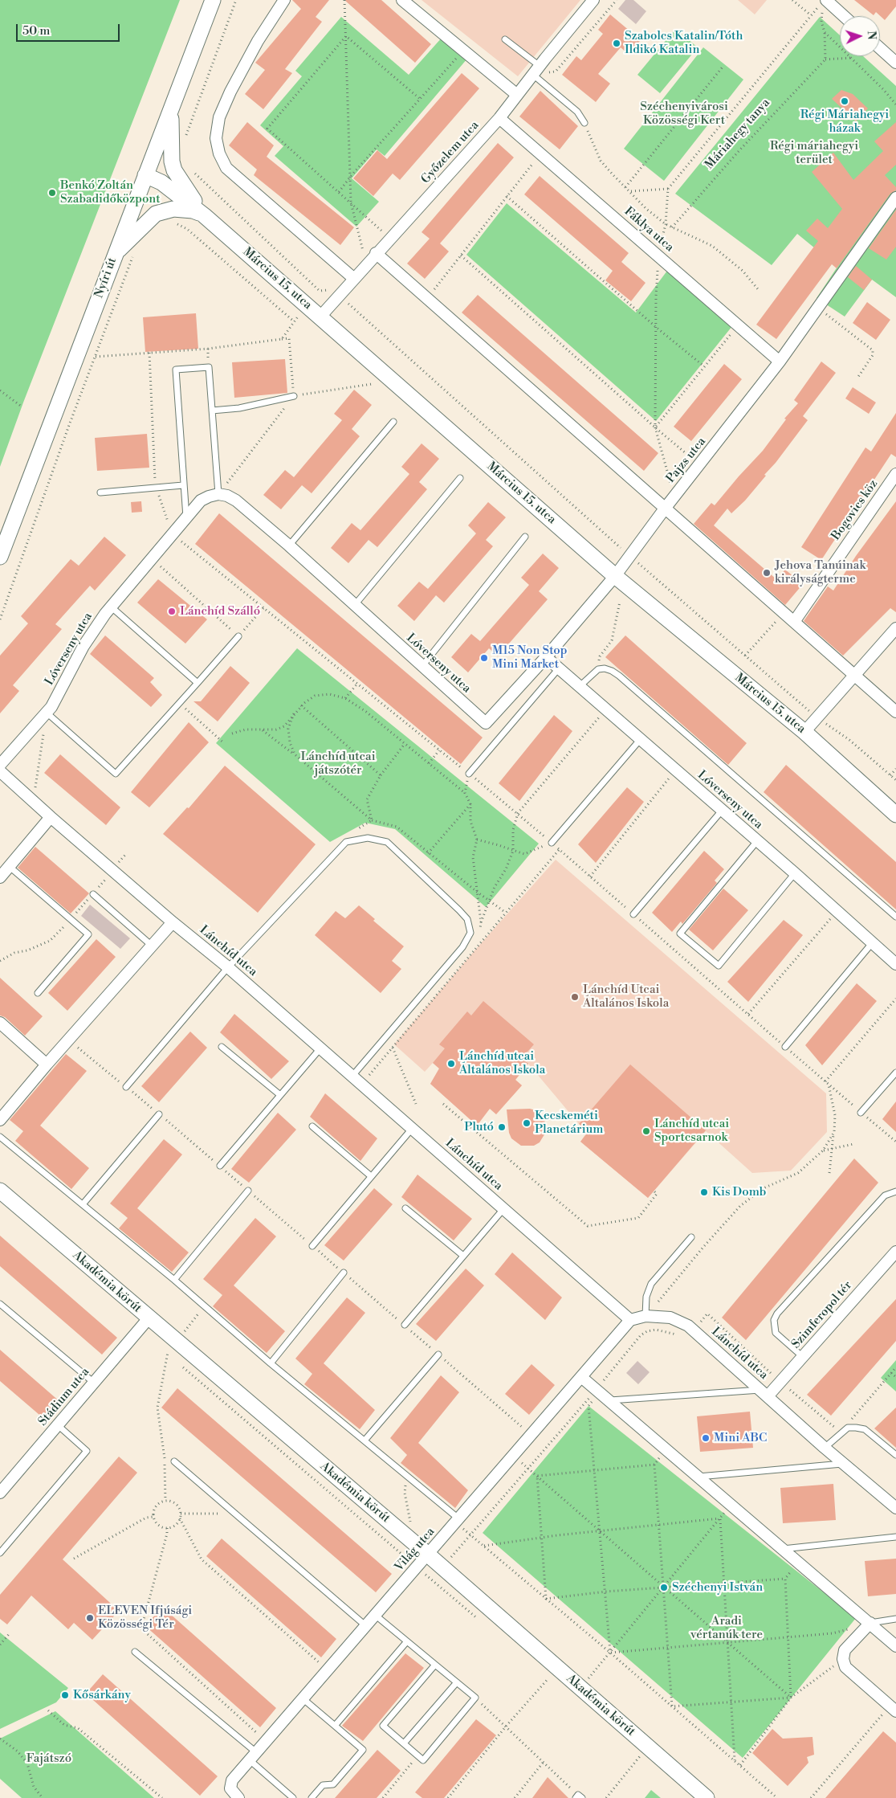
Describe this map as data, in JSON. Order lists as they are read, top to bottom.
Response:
{
  "streets": {
    "street": [
      "Győzelem utca",
      "Fáklya utca",
      "Nyíri út",
      "Március 15. utca",
      "Pajzs utca",
      "Bogovics köz",
      "Lóverseny utca",
      "Lánchíd utca",
      "Akadémia körút",
      "Szimferopol tér",
      "Stádium utca",
      "Világ utca"
    ],
    "path": ["Máriahegy tanya"]
  },
  "crossings": [
    ["Győzelem utca", "Fáklya utca"],
    ["Győzelem utca", "Március 15. utca"],
    ["Fáklya utca", "Pajzs utca"],
    ["Nyíri út", "Március 15. utca"],
    ["Március 15. utca", "Pajzs utca"],
    ["Pajzs utca", "Lóverseny utca"],
    ["Lánchíd utca", "Szimferopol tér"],
    ["Lánchíd utca", "Világ utca"],
    ["Akadémia körút", "Stádium utca"],
    ["Akadémia körút", "Világ utca"]
  ],
  "parks": [
    "Széchenyivárosi Közösségi Kert",
    "Régi máriahegyi terület",
    "Lánchíd utcai játszótér",
    "Aradi vértanúk tere",
    "Fajátszó"
  ],
  "places": [
    "Szabolcs Katalin/Tóth Ildikó Katalin",
    "Régi Máriahegyi házak",
    "Benkó Zoltán Szabadidőközpont",
    "Jehova Tanúinak királyságterme",
    "Lánchíd Szálló",
    "M15 Non Stop Mini Market",
    "Lánchíd Utcai Általános Iskola",
    "Lánchíd utcai Általános Iskola",
    "Kecskeméti Planetárium",
    "Plutó",
    "Lánchíd utcai Sportcsarnok",
    "Kis Domb",
    "Mini ABC",
    "Széchenyi István",
    "ELEVEN Ifjúsági Közösségi Tér",
    "Kősárkány"
  ],
  "scale_bar": "50 m",
  "north": "right"
}
